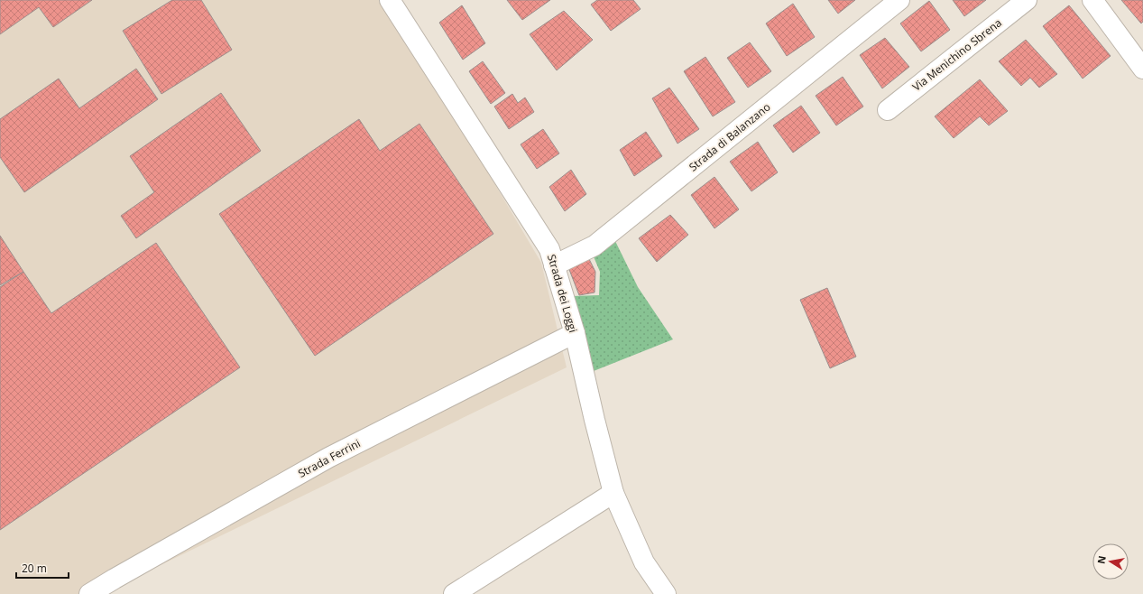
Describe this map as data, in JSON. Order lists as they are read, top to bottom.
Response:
{
  "streets": {
    "street": [
      "Via Menichino Sbrena",
      "Strada di Balanzano",
      "Strada dei Loggi",
      "Strada Ferrini"
    ]
  },
  "crossings": [
    ["Strada di Balanzano", "Strada dei Loggi"],
    ["Strada dei Loggi", "Strada Ferrini"]
  ],
  "scale_bar": "20 m",
  "north": "left"
}
